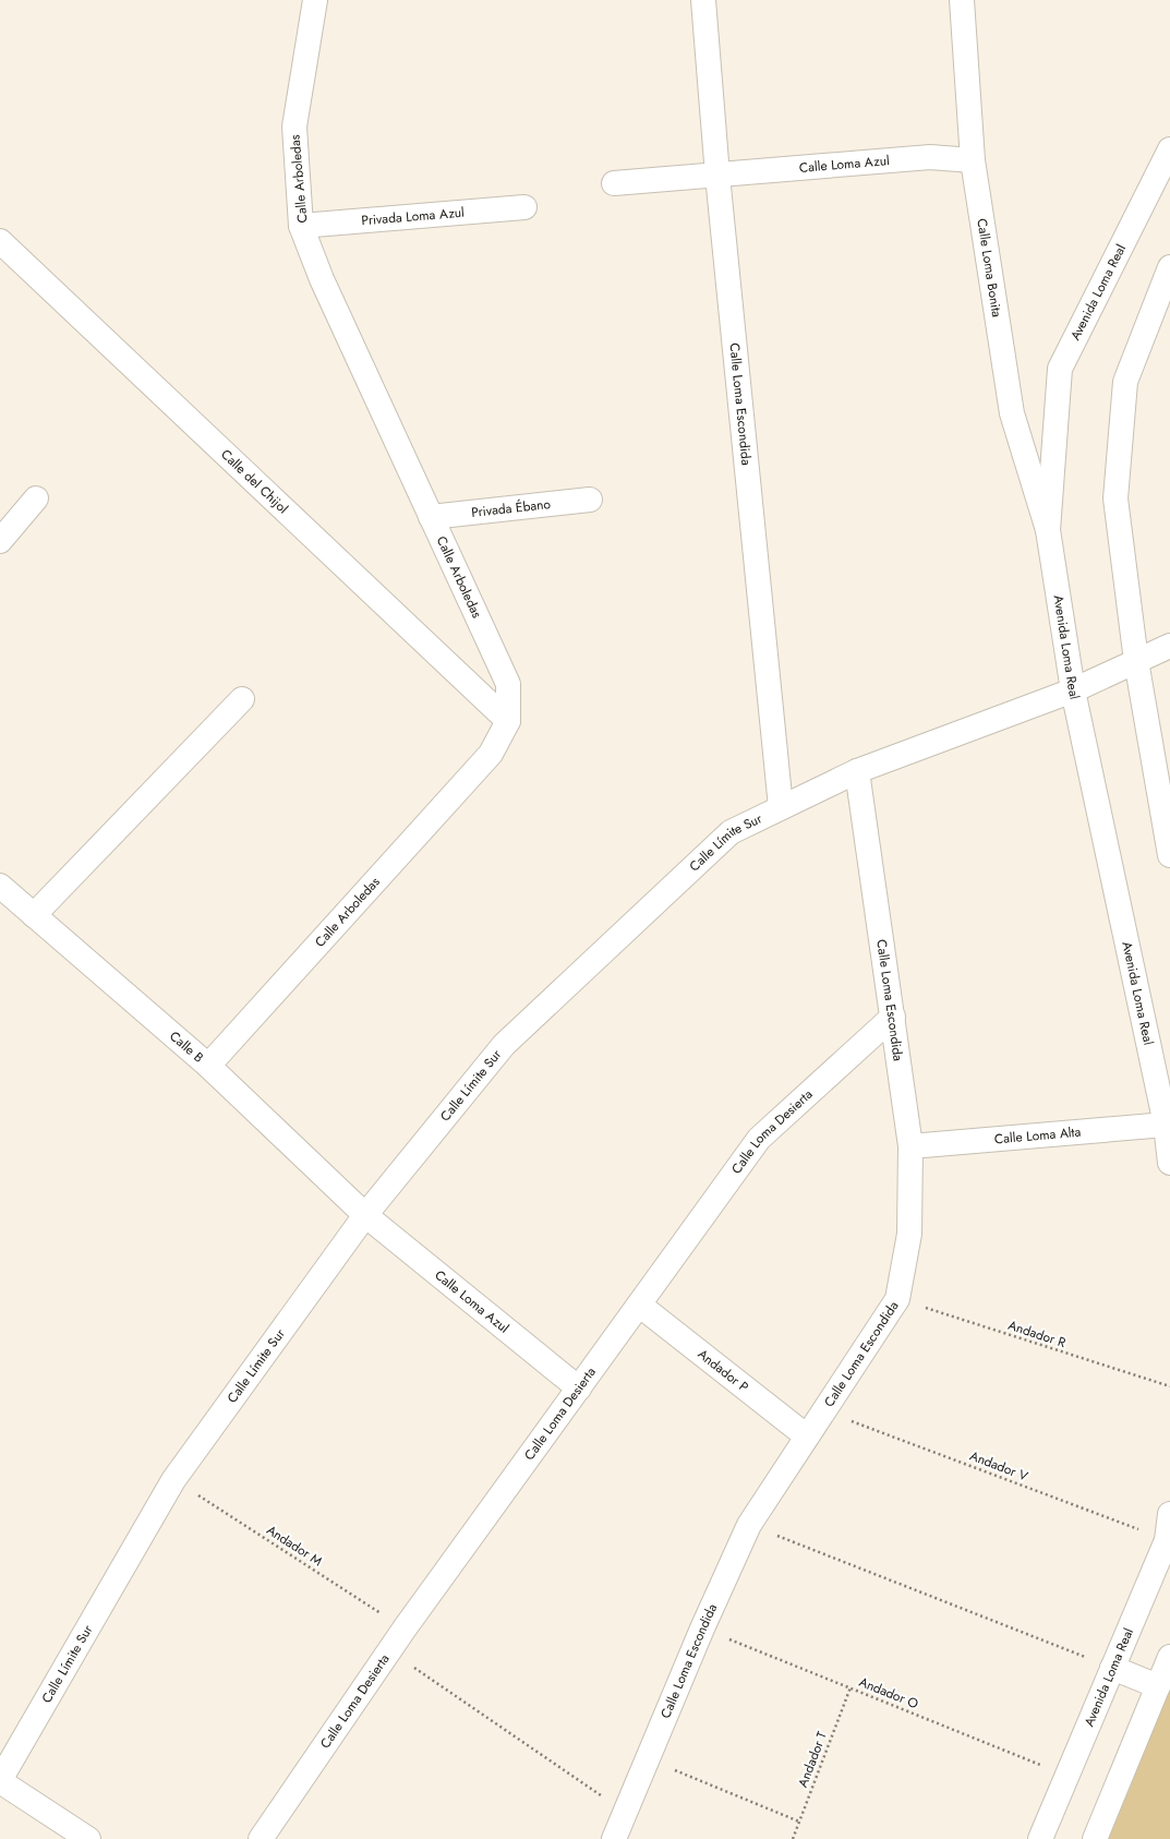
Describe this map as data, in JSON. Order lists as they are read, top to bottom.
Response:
{
  "streets": {
    "street": [
      "Calle Loma Azul",
      "Calle Arboledas",
      "Privada Loma Azul",
      "Calle Loma Bonita",
      "Avenida Loma Real",
      "Calle Loma Escondida",
      "Calle del Chijol",
      "Privada Ébano",
      "Calle Límite Sur",
      "Calle B",
      "Calle Loma Desierta",
      "Calle Loma Alta",
      "Andador P"
    ],
    "path": [
      "Andador R",
      "Andador V",
      "Andador M",
      "Andador O",
      "Andador T"
    ]
  },
  "crossings": [
    ["Calle Loma Azul", "Calle Loma Bonita"],
    ["Calle Loma Azul", "Calle Loma Escondida"],
    ["Calle Loma Azul", "Calle Límite Sur"],
    ["Calle Loma Azul", "Calle B"],
    ["Calle Loma Azul", "Calle Loma Desierta"],
    ["Calle Arboledas", "Privada Loma Azul"],
    ["Calle Arboledas", "Calle del Chijol"],
    ["Calle Arboledas", "Privada Ébano"],
    ["Calle Arboledas", "Calle B"],
    ["Calle Loma Bonita", "Avenida Loma Real"],
    ["Avenida Loma Real", "Calle Límite Sur"],
    ["Avenida Loma Real", "Calle Loma Alta"],
    ["Avenida Loma Real", "Andador V"],
    ["Avenida Loma Real", "Andador O"],
    ["Calle Loma Escondida", "Calle Límite Sur"],
    ["Calle Loma Escondida", "Calle Loma Desierta"],
    ["Calle Loma Escondida", "Calle Loma Alta"],
    ["Calle Loma Escondida", "Andador R"],
    ["Calle Loma Escondida", "Andador P"],
    ["Calle Loma Escondida", "Andador V"],
    ["Calle Loma Escondida", "Andador O"],
    ["Calle Límite Sur", "Calle B"],
    ["Calle Límite Sur", "Andador M"],
    ["Calle Loma Desierta", "Andador P"],
    ["Calle Loma Desierta", "Andador M"],
    ["Andador O", "Andador T"]
  ]
}
